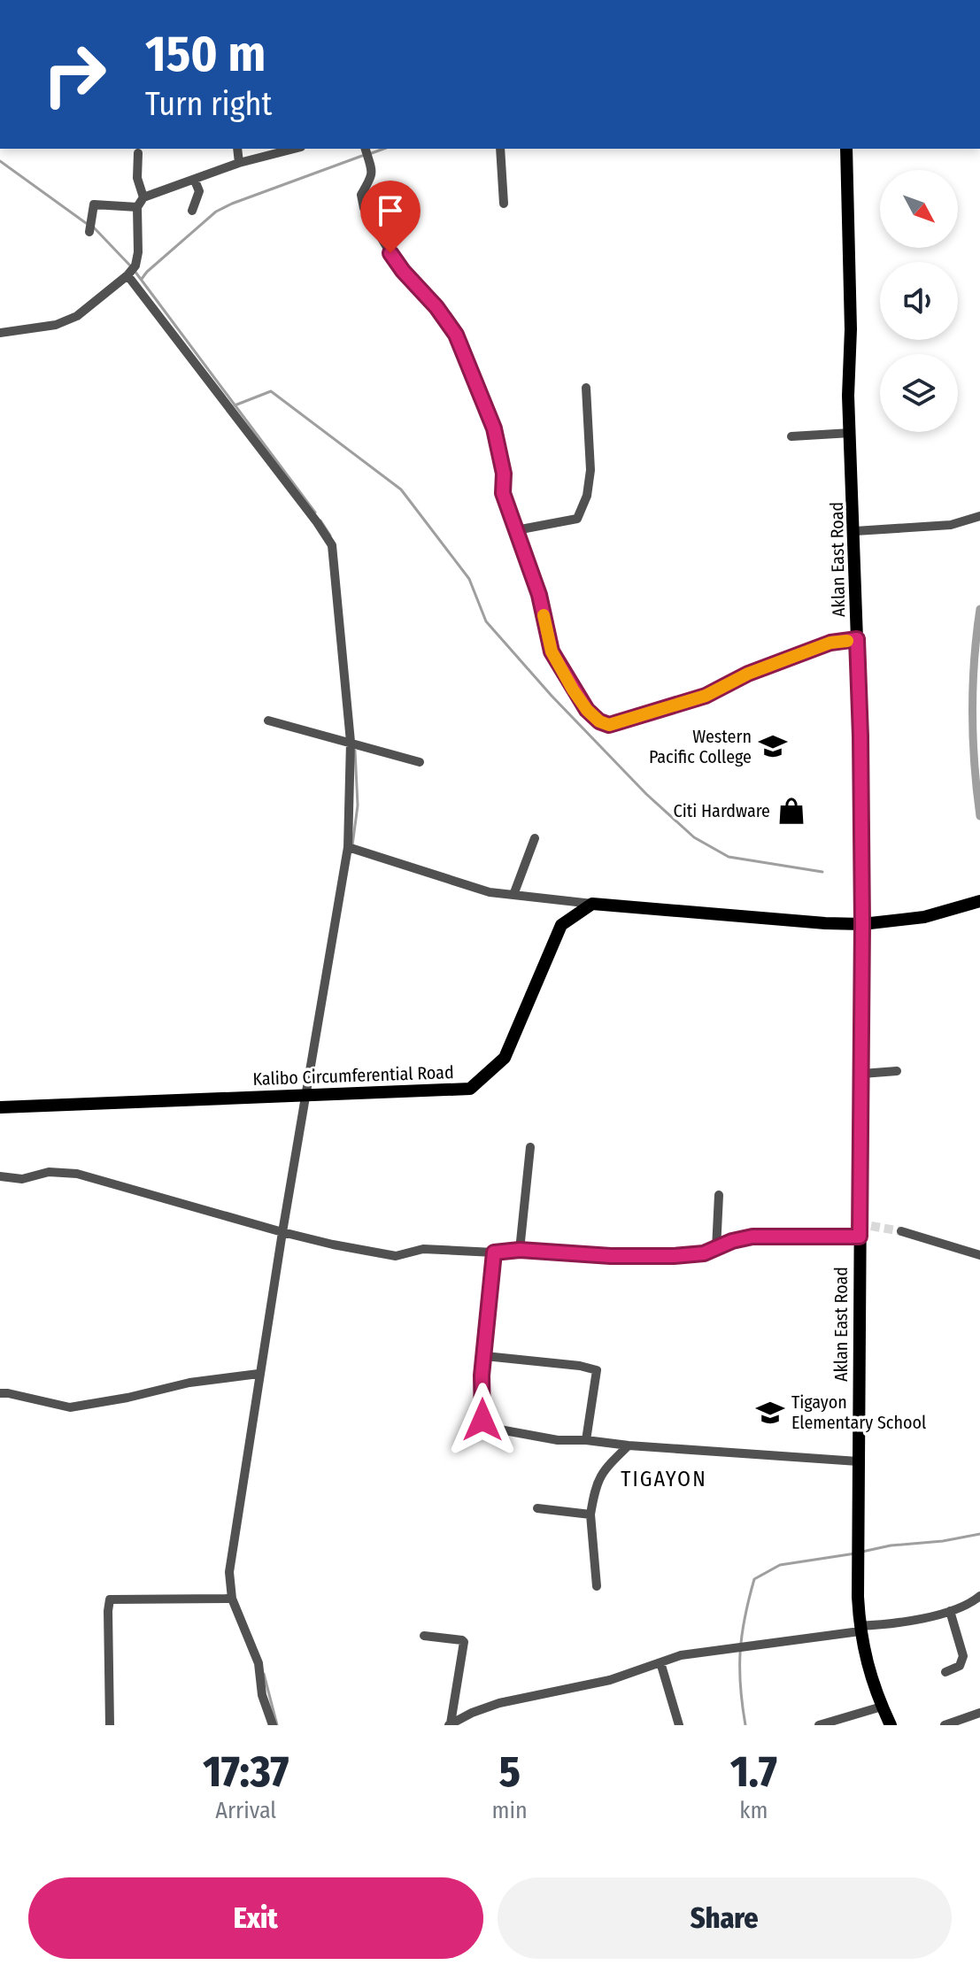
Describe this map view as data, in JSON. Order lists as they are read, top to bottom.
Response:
{
  "streets": {
    "main road": ["Aklan East Road", "Kalibo Circumferential Road"]
  },
  "districts": ["TIGAYON"],
  "places": {
    "school or university": ["Western Pacific College", "Tigayon Elementary School"],
    "shop": ["Citi Hardware"]
  },
  "north": "bottom right",
  "page": {
    "turn": ["150 m", "Turn right"],
    "eta": [
      "17:37",
      "Arrival",
      "5",
      "min",
      "1.7",
      "km"
    ],
    "buttons": ["Exit", "Share"]
  }
}
